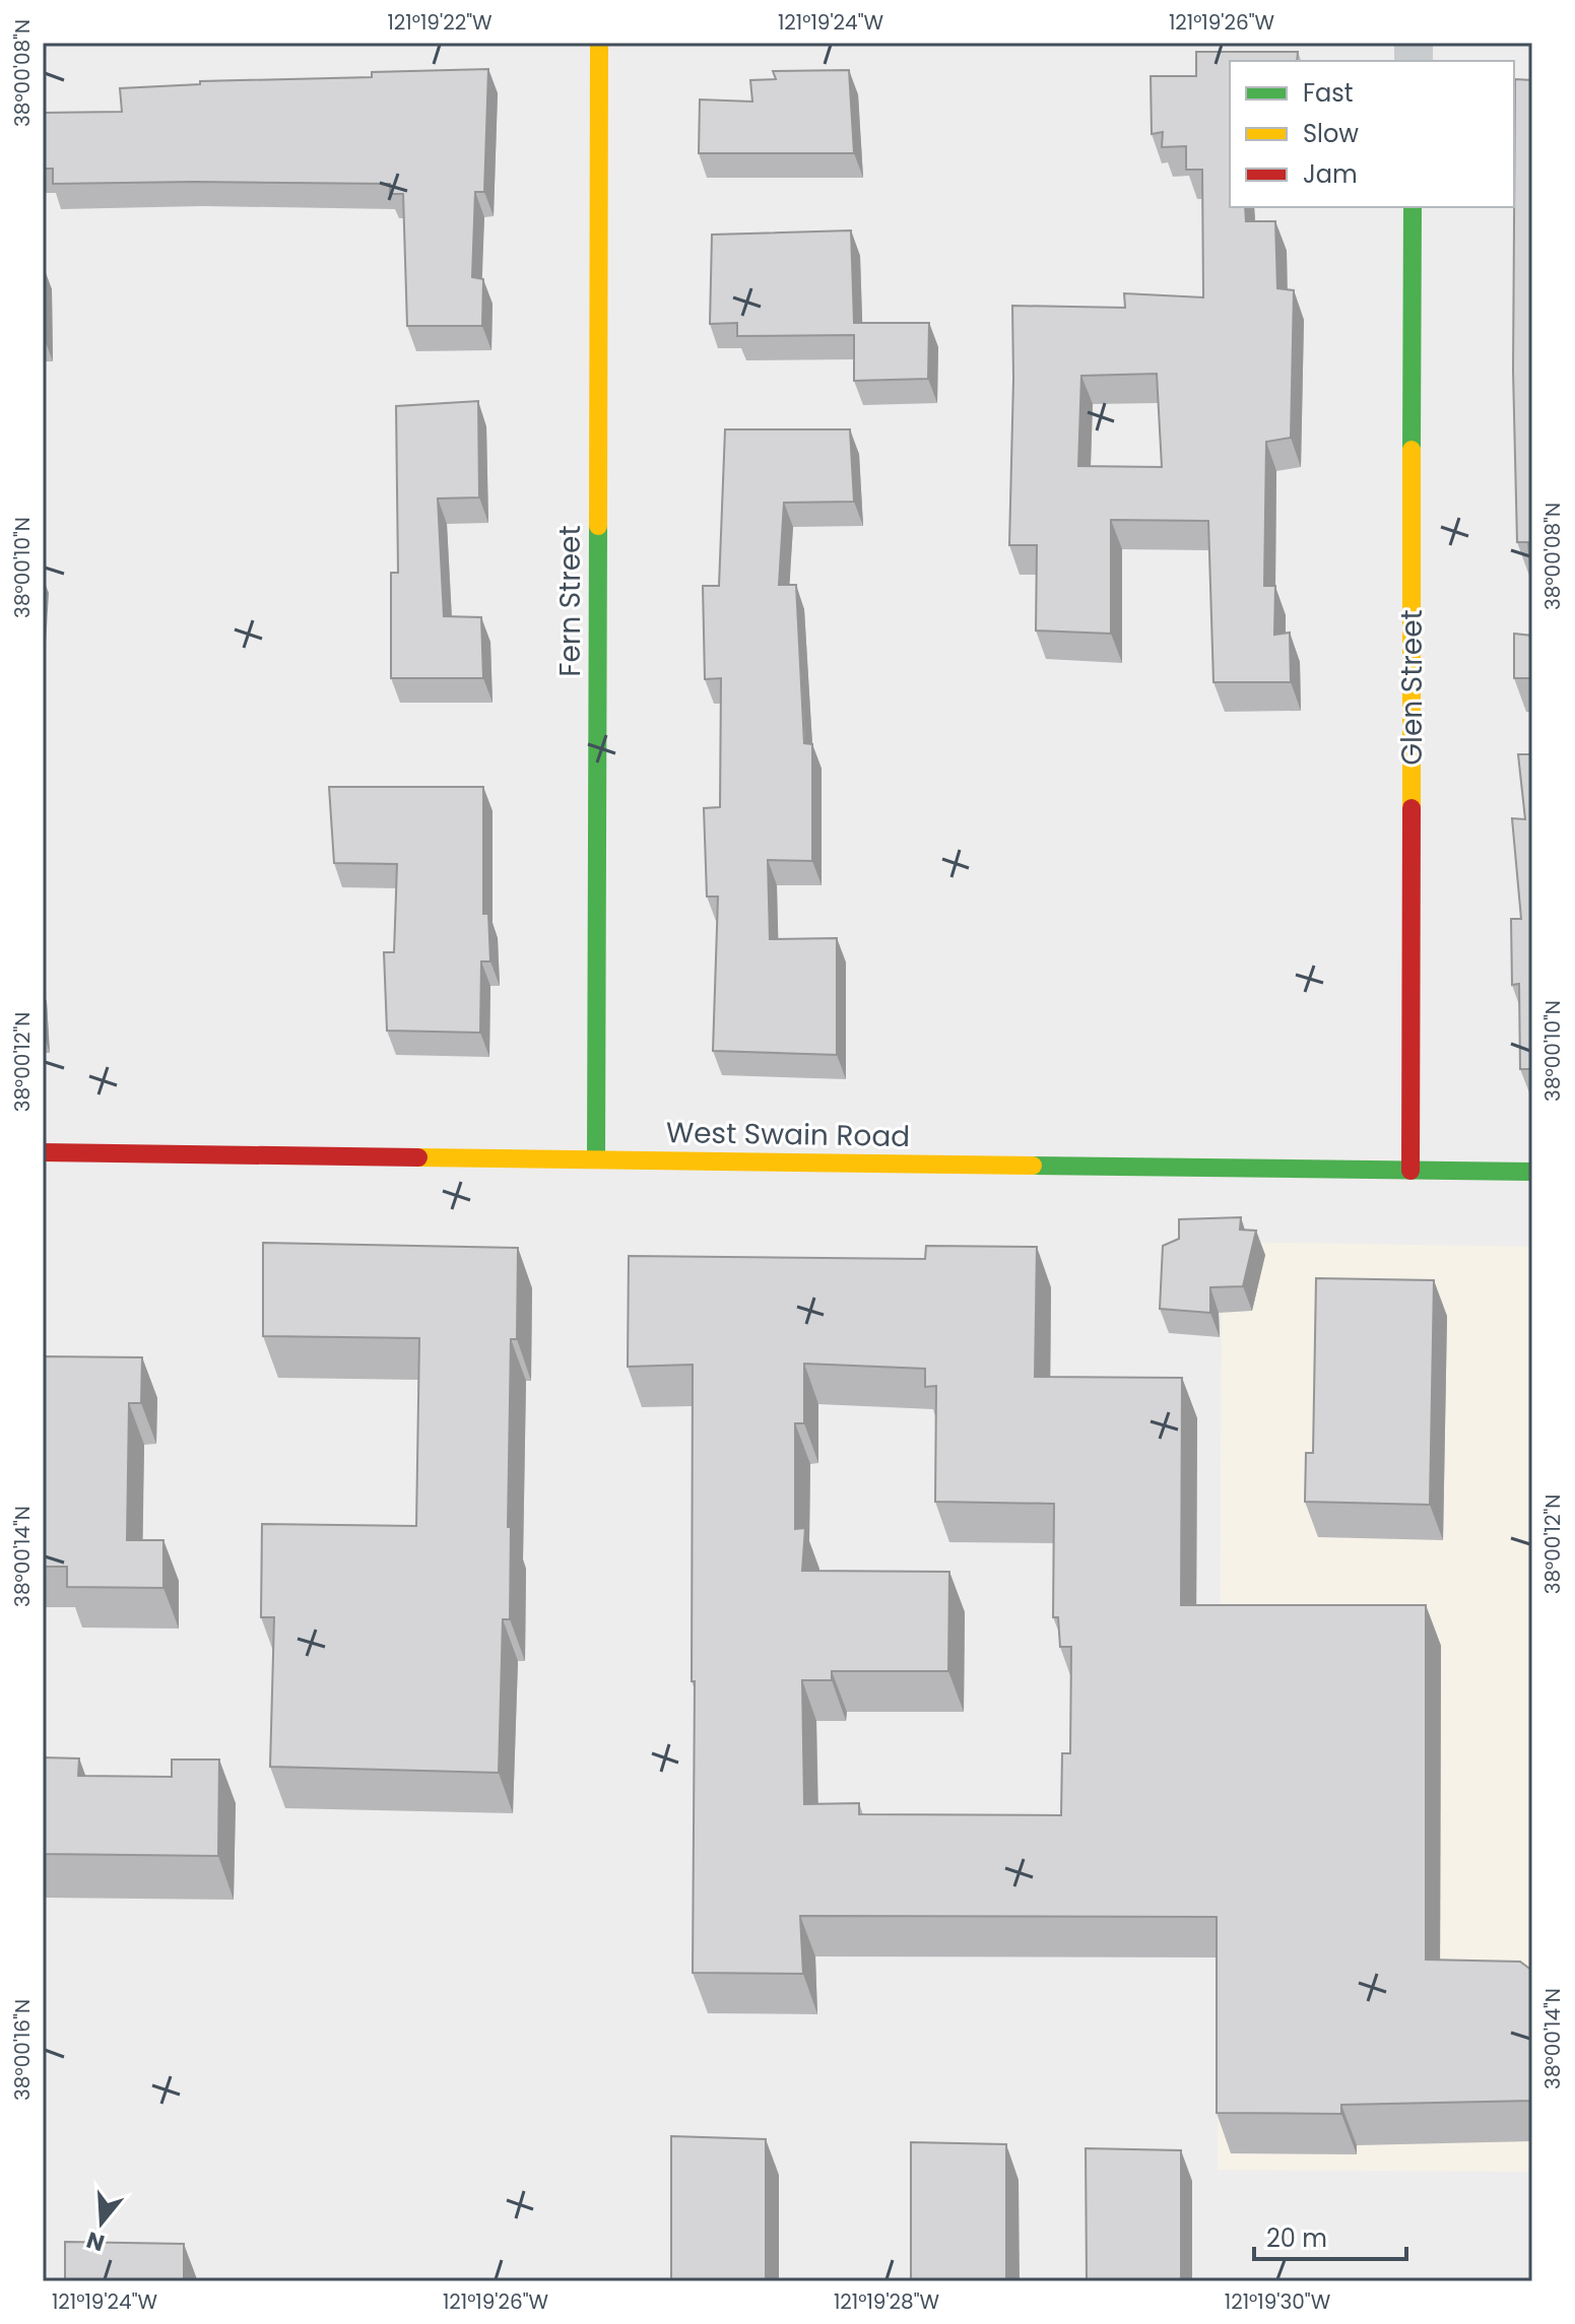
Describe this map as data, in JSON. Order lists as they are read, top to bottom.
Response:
{
  "streets": {
    "street": ["Fern Street", "Glen Street", "West Swain Road"]
  },
  "crossings": [
    ["Fern Street", "West Swain Road"],
    ["Glen Street", "West Swain Road"]
  ],
  "legend": ["Fast", "Slow", "Jam"],
  "scale_bar": "20 m",
  "north": "bottom",
  "coordinates": [
    "121°19'22\"W",
    "121°19'24\"W",
    "121°19'26\"W",
    "38°00'08\"N",
    "38°00'10\"N",
    "38°00'12\"N",
    "38°00'14\"N",
    "38°00'16\"N",
    "121°19'28\"W",
    "121°19'30\"W"
  ]
}
